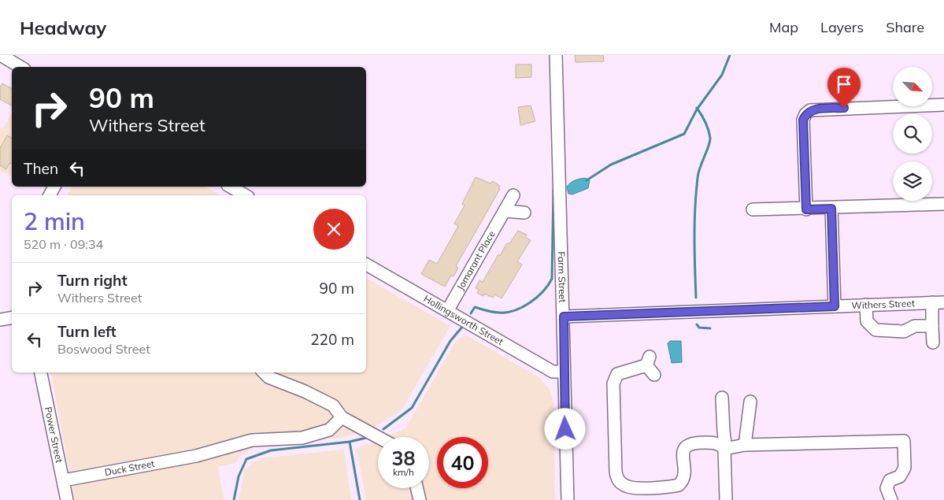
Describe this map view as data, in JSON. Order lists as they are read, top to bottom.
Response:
{
  "streets": {
    "street": [
      "Jomarant Place",
      "Farm Street",
      "Withers Street",
      "Hollingsworth Street",
      "Power Street",
      "Duck Street"
    ]
  },
  "crossings": [
    ["Jomarant Place", "Hollingsworth Street"],
    ["Farm Street", "Withers Street"],
    ["Farm Street", "Hollingsworth Street"],
    ["Power Street", "Duck Street"]
  ],
  "north": "bottom right",
  "page": {
    "header": "Headway",
    "nav": ["Map", "Layers", "Share"],
    "turn": ["90 m", "Withers Street"],
    "then": "Then",
    "heading": ["2 min", "520 m · 09:34"],
    "list": [
      {
        "name": "Turn right",
        "note": "Withers Street",
        "value": "90 m"
      },
      {
        "name": "Turn left",
        "note": "Boswood Street",
        "value": "220 m"
      }
    ],
    "speed": "38 km/h",
    "limit": "40"
  }
}
